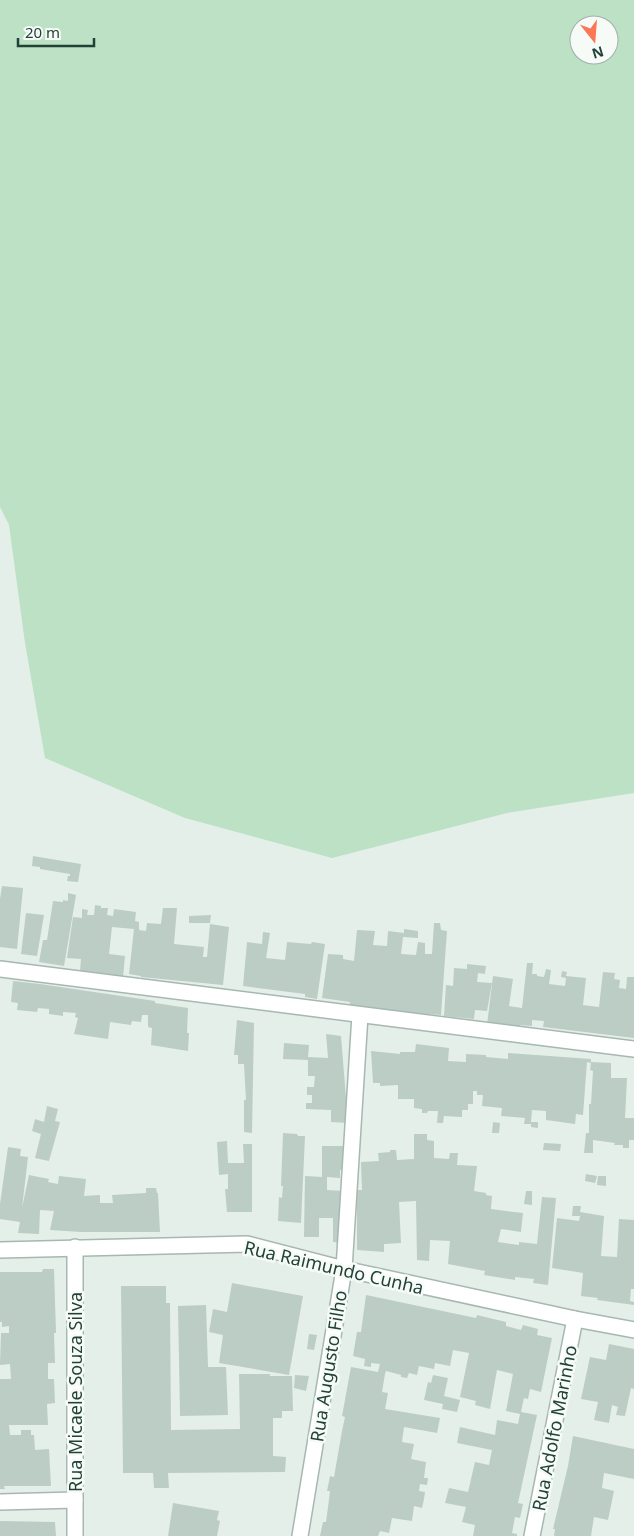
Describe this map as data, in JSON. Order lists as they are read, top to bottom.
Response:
{
  "streets": {
    "street": [
      "Rua Raimundo Cunha",
      "Rua Augusto Filho",
      "Rua Micaele Souza Silva",
      "Rua Adolfo Marinho"
    ]
  },
  "crossings": [
    ["Rua Raimundo Cunha", "Rua Augusto Filho"],
    ["Rua Raimundo Cunha", "Rua Micaele Souza Silva"],
    ["Rua Raimundo Cunha", "Rua Adolfo Marinho"]
  ],
  "scale_bar": "20 m",
  "north": "bottom"
}
